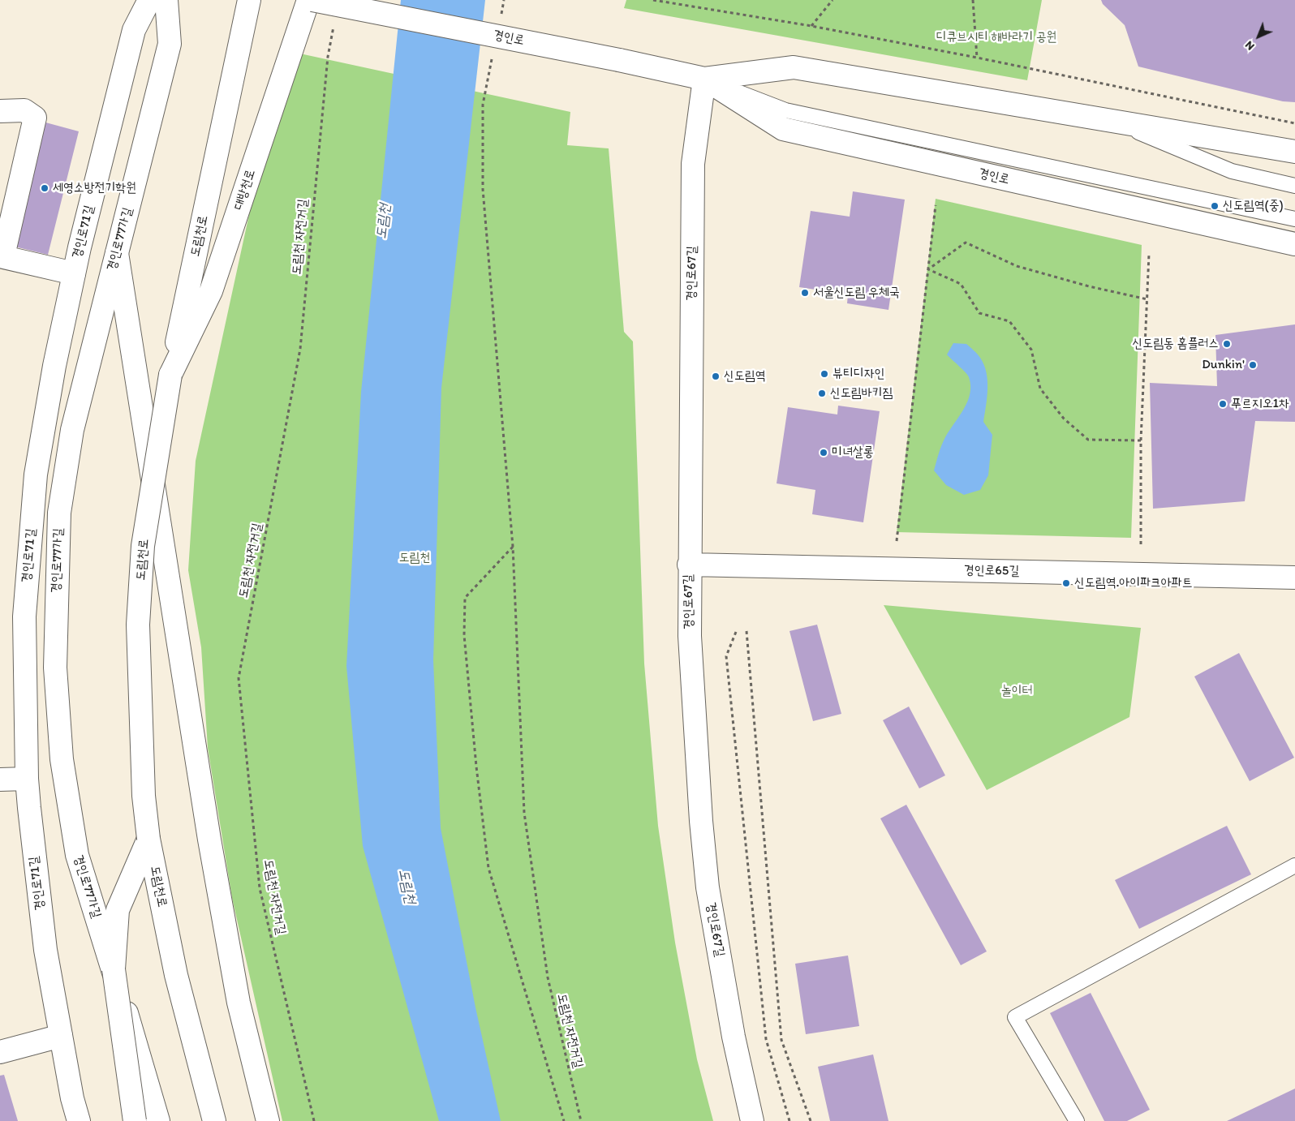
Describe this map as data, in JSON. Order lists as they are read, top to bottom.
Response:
{
  "streets": {
    "main road": [
      "경인로",
      "대방천로",
      "경인로71길",
      "도림천로",
      "경인로77가길",
      "경인로67길",
      "경인로65길"
    ],
    "path": ["도림천 자전거길"]
  },
  "crossings": [
    ["경인로", "경인로67길"],
    ["대방천로", "도림천로"],
    ["경인로67길", "경인로65길"]
  ],
  "water": ["도림천"],
  "parks": ["디큐브시티 해바라기 공원", "도림천", "놀이터"],
  "places": [
    "세영소방전기학원",
    "신도림역(중)",
    "서울신도림 우체국",
    "신도림동 홈플러스",
    "Dunkin'",
    "뷰티디자인",
    "신도림역",
    "신도림바키짐",
    "푸르지오1차",
    "미녀살롱",
    "신도림역.아이파크아파트"
  ],
  "north": "bottom left"
}
